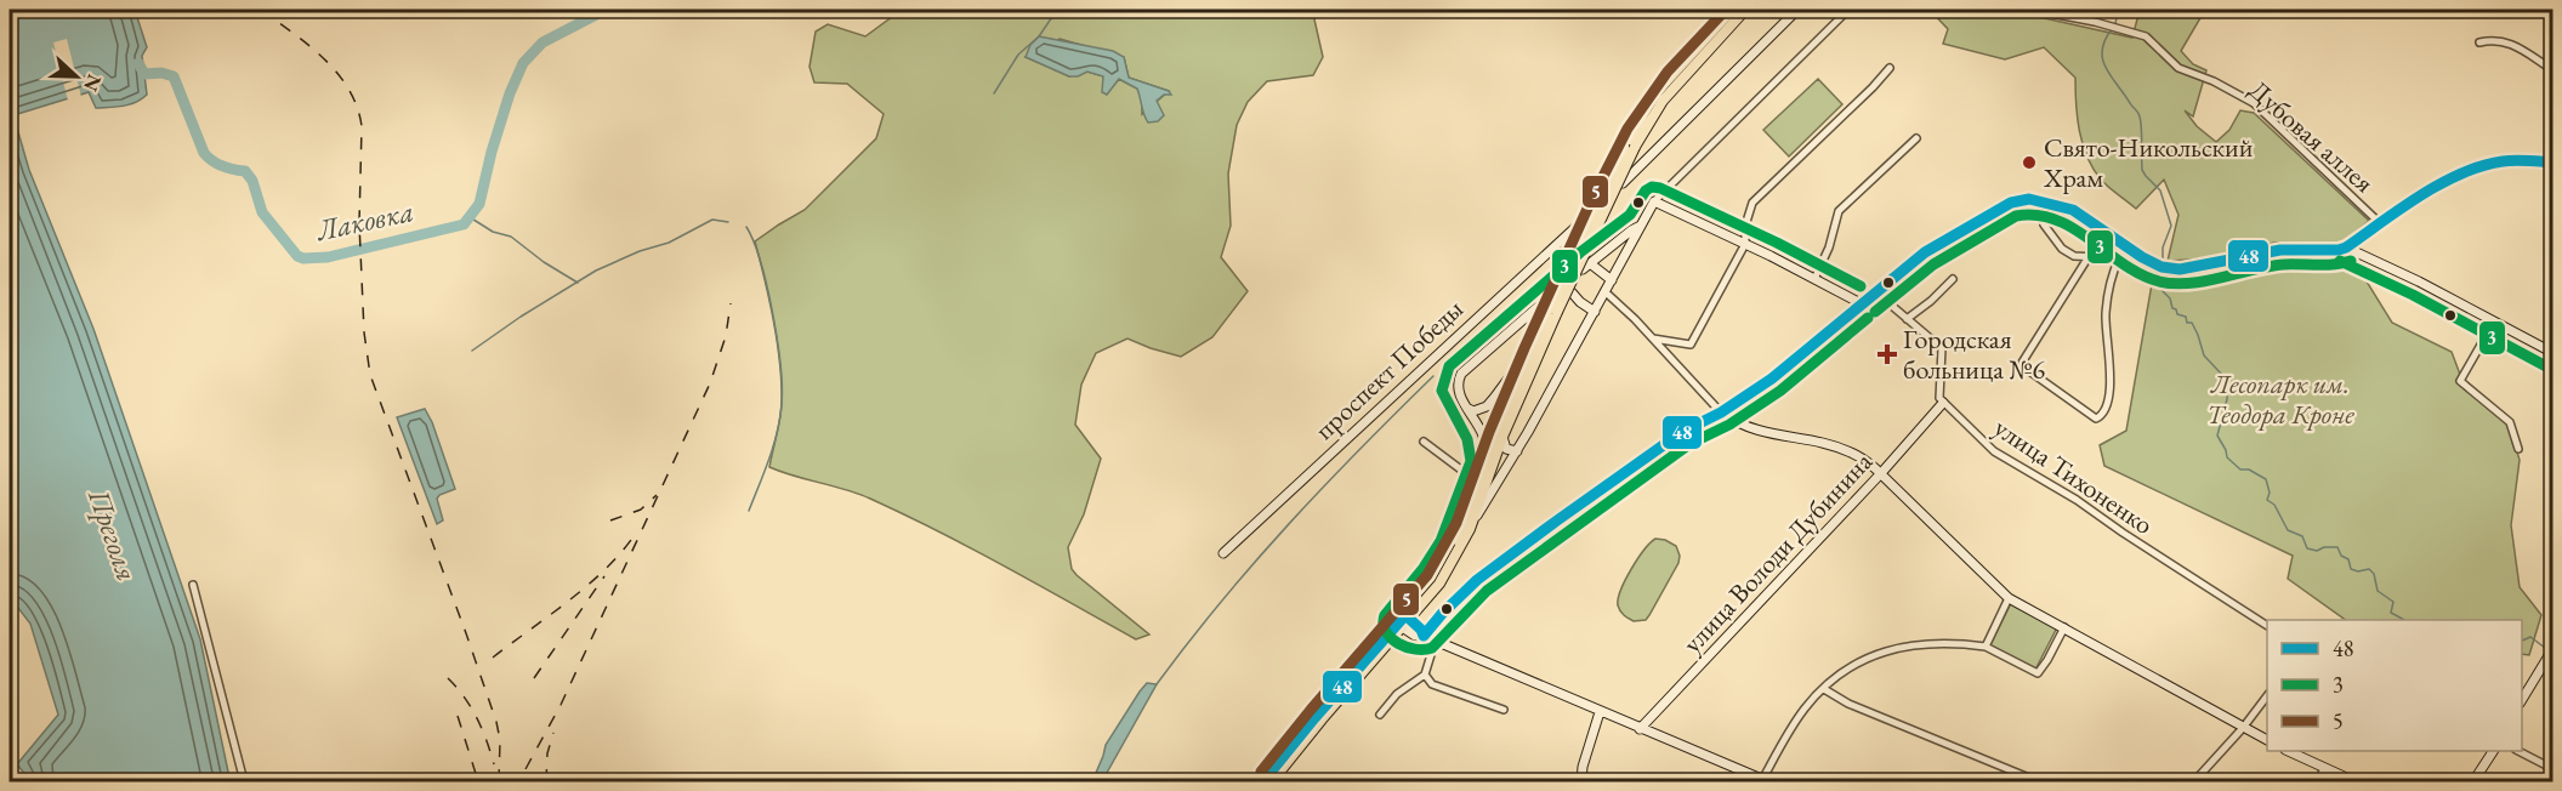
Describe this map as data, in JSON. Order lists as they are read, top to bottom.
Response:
{
  "streets": {
    "street": [
      "Дубовая аллея",
      "проспект Победы",
      "улица Тихоненко",
      "улица Володи Дубинина"
    ]
  },
  "crossings": [
    ["улица Тихоненко", "улица Володи Дубинина"]
  ],
  "water": ["Лаковка", "Преголя"],
  "parks": ["Лесопарк им. Теодора Кроне"],
  "places": {
    "other": ["Свято-Никольский Храм"],
    "health": ["Городская больница №6"]
  },
  "lines": ["transit line 5", "transit line 48", "transit line 3"],
  "legend": ["48", "3", "5"],
  "north": "right"
}
